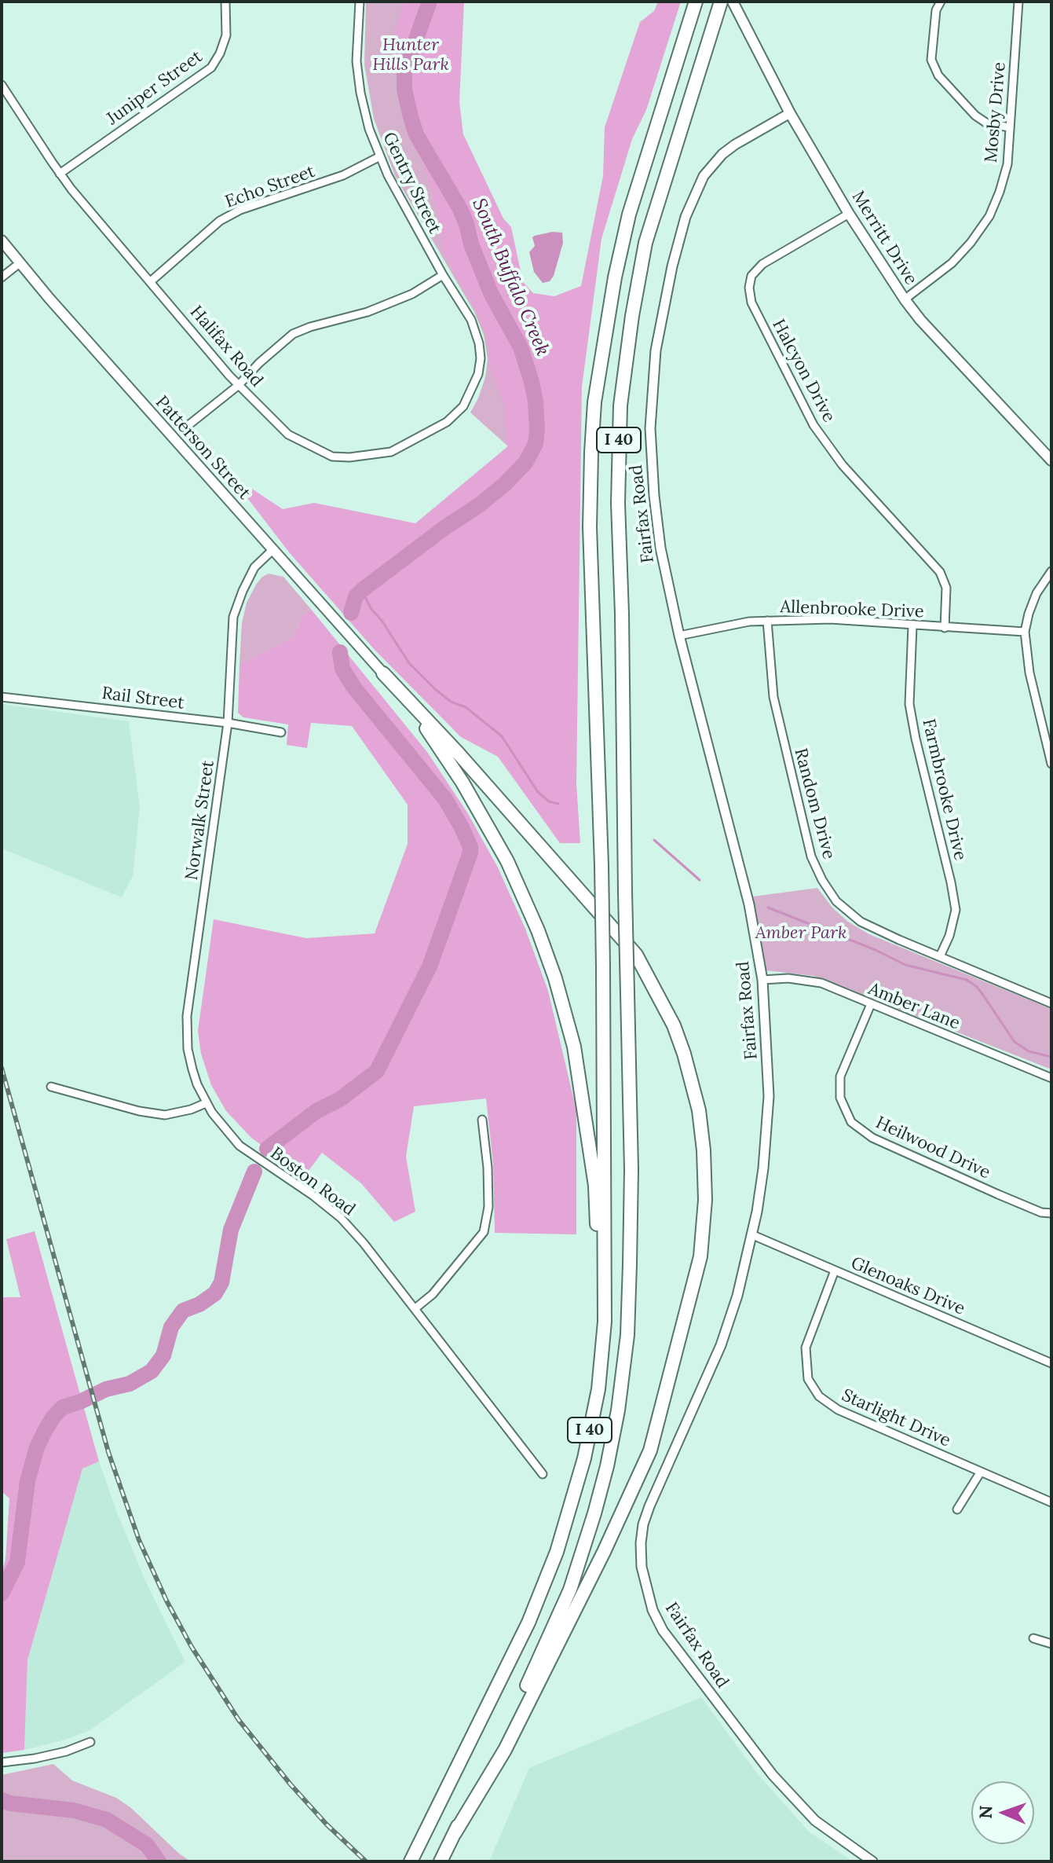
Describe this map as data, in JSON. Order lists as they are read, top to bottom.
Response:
{
  "streets": {
    "highway": ["I 40"],
    "main road": ["Merritt Drive", "Patterson Street"],
    "street": [
      "Juniper Street",
      "Mosby Drive",
      "Gentry Street",
      "Echo Street",
      "Halifax Road",
      "Halcyon Drive",
      "Fairfax Road",
      "Allenbrooke Drive",
      "Rail Street",
      "Farmbrooke Drive",
      "Random Drive",
      "Norwalk Street",
      "Amber Lane",
      "Heilwood Drive",
      "Boston Road",
      "Glenoaks Drive",
      "Starlight Drive"
    ]
  },
  "crossings": [
    ["Juniper Street", "Halifax Road"],
    ["Mosby Drive", "Merritt Drive"],
    ["Gentry Street", "Echo Street"],
    ["Gentry Street", "Halifax Road"],
    ["Echo Street", "Halifax Road"],
    ["Merritt Drive", "Halcyon Drive"],
    ["Merritt Drive", "Fairfax Road"],
    ["Halcyon Drive", "Allenbrooke Drive"],
    ["Patterson Street", "Norwalk Street"],
    ["Fairfax Road", "Allenbrooke Drive"],
    ["Fairfax Road", "Amber Lane"],
    ["Fairfax Road", "Glenoaks Drive"],
    ["Allenbrooke Drive", "Farmbrooke Drive"],
    ["Allenbrooke Drive", "Random Drive"],
    ["Rail Street", "Norwalk Street"],
    ["Farmbrooke Drive", "Random Drive"],
    ["Norwalk Street", "Boston Road"],
    ["Amber Lane", "Heilwood Drive"],
    ["Glenoaks Drive", "Starlight Drive"]
  ],
  "water": ["South Buffalo Creek"],
  "parks": ["Hunter Hills Park", "Amber Park"],
  "north": "left"
}
